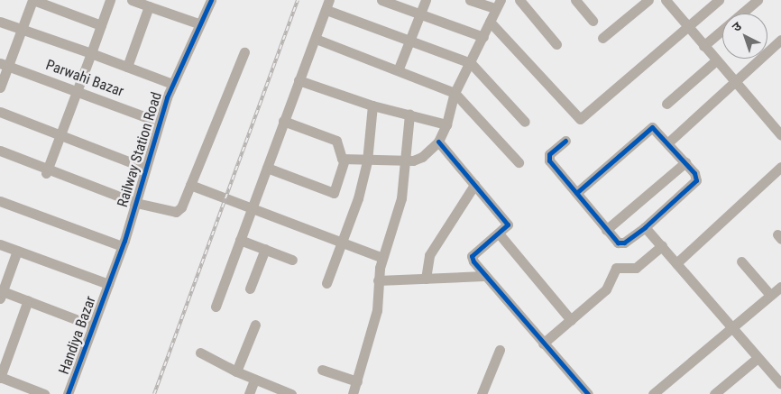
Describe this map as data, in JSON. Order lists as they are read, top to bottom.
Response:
{
  "streets": {
    "street": ["Parwahi Bazar", "Railway Station Road", "Handiya Bazar"]
  },
  "crossings": [
    ["Parwahi Bazar", "Railway Station Road"],
    ["Railway Station Road", "Handiya Bazar"]
  ],
  "north": "top left"
}
